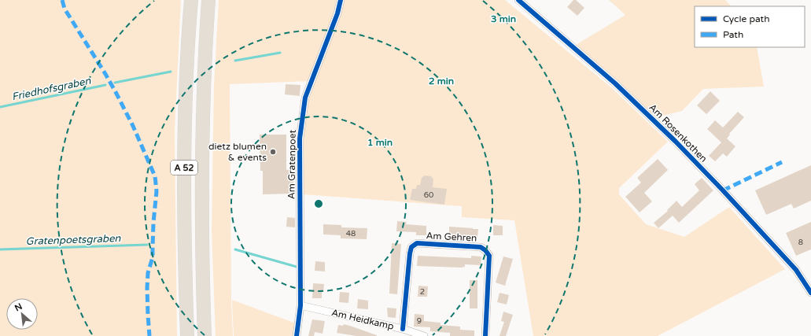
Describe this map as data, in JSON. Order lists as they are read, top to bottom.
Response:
{
  "streets": {
    "highway": ["A 52"],
    "street": [
      "Am Rosenkothen",
      "Am Gratenpoet",
      "Am Gehren",
      "Am Heidkamp"
    ]
  },
  "crossings": [
    ["Am Gratenpoet", "Am Heidkamp"],
    ["Am Gehren", "Am Heidkamp"]
  ],
  "water": ["Friedhofsgraben", "Gratenpoetsgraben"],
  "places": ["dietz blumen & events"],
  "house_numbers": [
    "60",
    "48",
    "8",
    "2",
    "9"
  ],
  "legend": ["Cycle path", "Path"],
  "north": "top left",
  "rings": ["3 min", "2 min", "1 min"]
}
